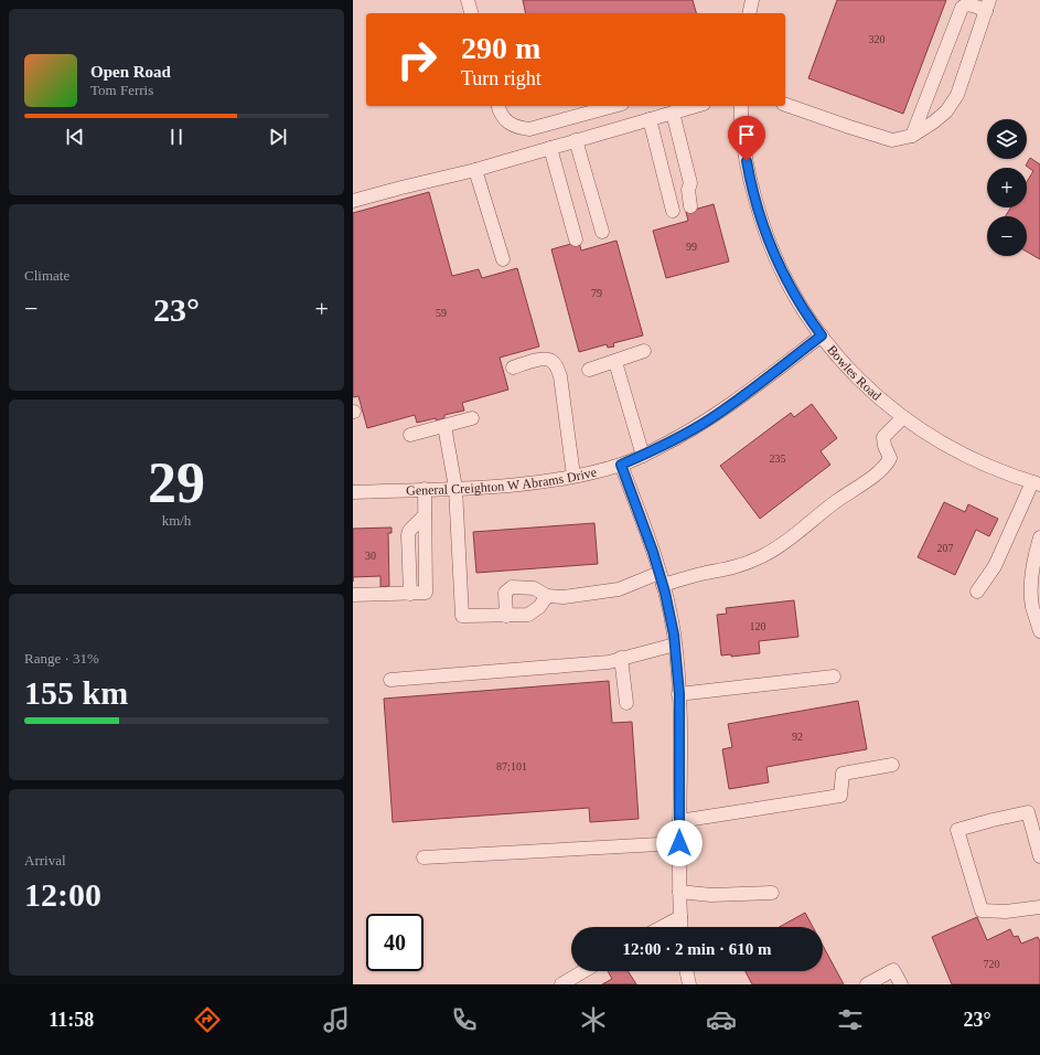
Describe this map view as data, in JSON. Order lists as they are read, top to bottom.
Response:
{
  "streets": {
    "street": ["Bowles Road", "General Creighton W Abrams Drive"]
  },
  "crossings": [
    ["Bowles Road", "General Creighton W Abrams Drive"]
  ],
  "house_numbers": [
    "320",
    "99",
    "79",
    "59",
    "235",
    "207",
    "30",
    "120",
    "92",
    "87;101",
    "720"
  ],
  "page": {
    "turn": ["290 m", "Turn right"],
    "song": ["Open Road", "Tom Ferris"],
    "map_buttons": ["+", "−"],
    "tile": [
      "Climate",
      ["29", "km/h"],
      ["Range · 31%", "155 km"],
      ["Arrival", "12:00"]
    ],
    "heat": ["−", "23°", "+"],
    "limit": "40",
    "trip": "12:00 · 2 min · 610 m",
    "tabs": ["11:58", "23°"]
  }
}
